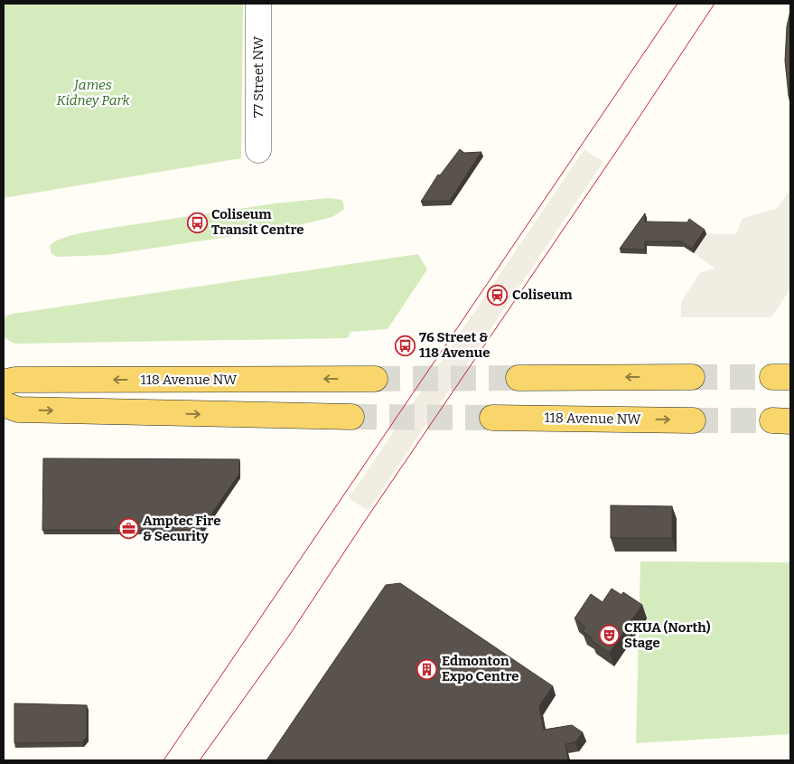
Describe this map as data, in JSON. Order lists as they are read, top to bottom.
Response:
{
  "streets": {
    "main road": ["118 Avenue NW"],
    "street": ["77 Street NW"]
  },
  "parks": ["James Kidney Park"],
  "places": {
    "bus stop": ["Coliseum Transit Centre", "76 Street & 118 Avenue"],
    "station": ["Coliseum"],
    "office": ["Amptec Fire & Security"],
    "theatre": ["CKUA (North) Stage"],
    "building": ["Edmonton Expo Centre"]
  }
}
